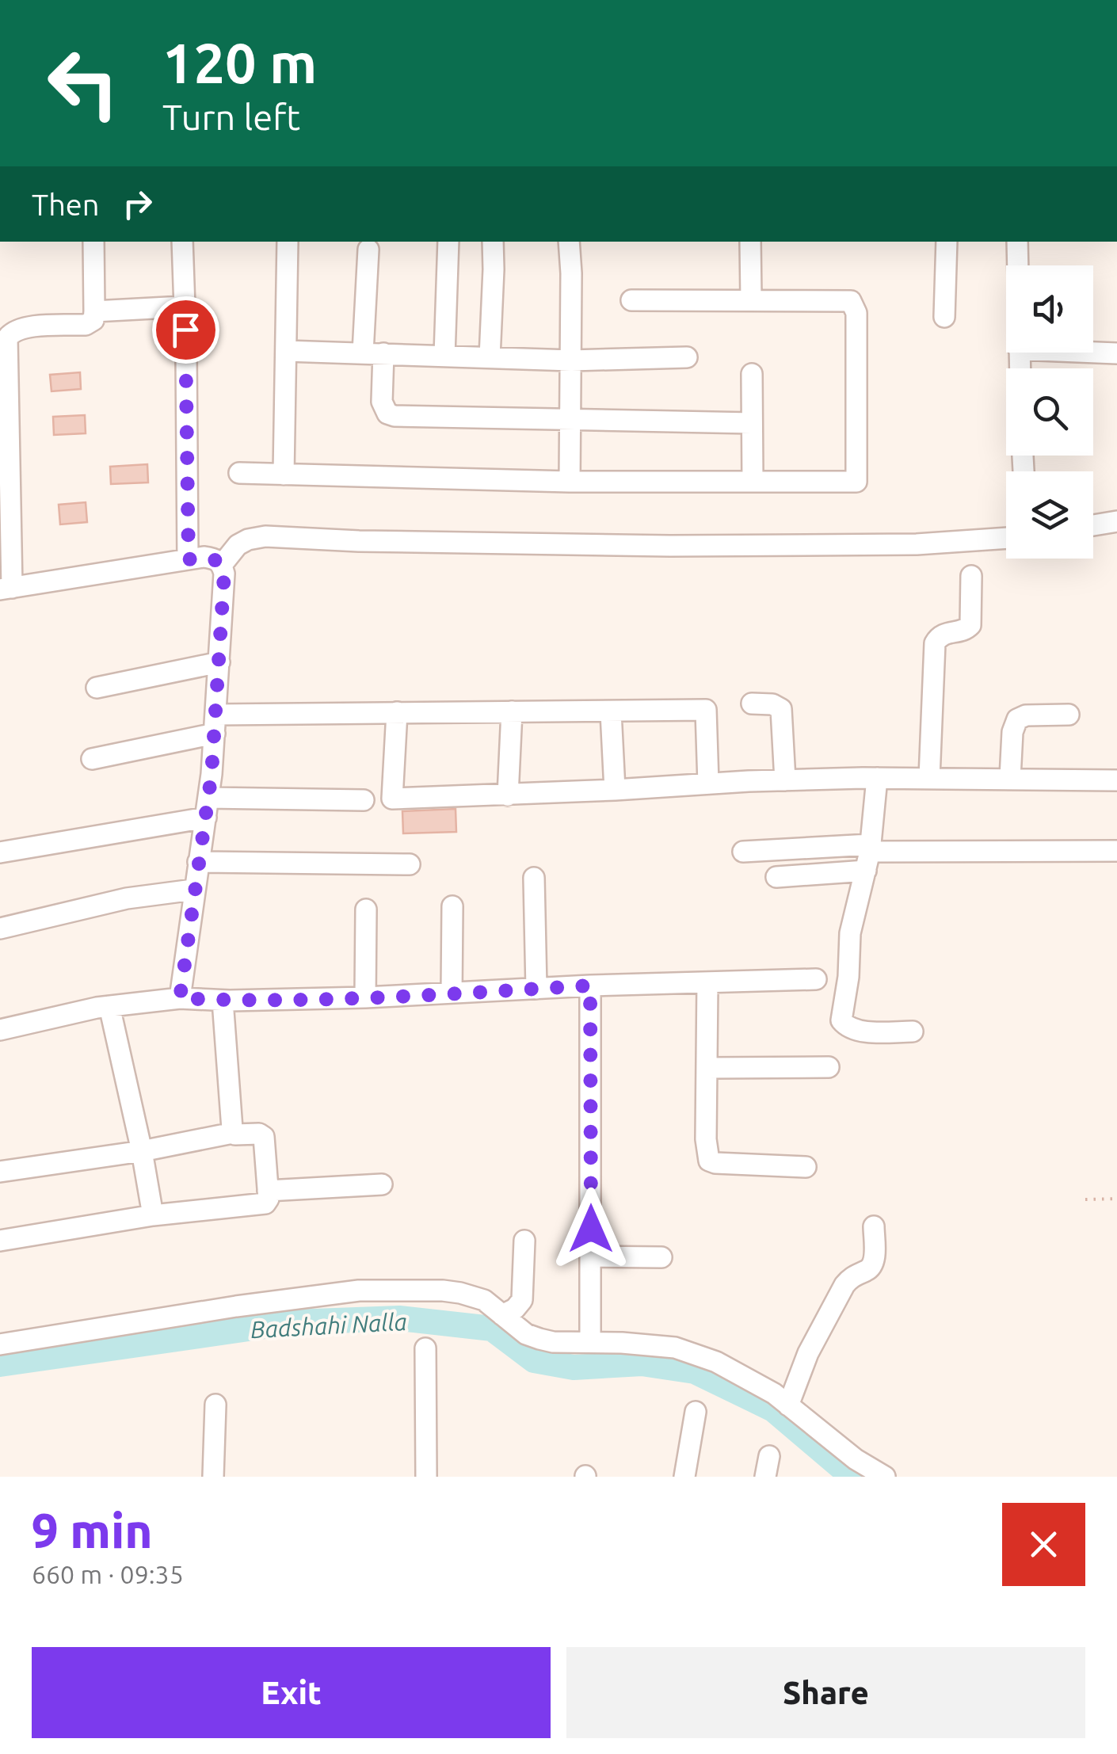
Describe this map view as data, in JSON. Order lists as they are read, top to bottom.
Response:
{
  "water": ["Badshahi Nalla"],
  "page": {
    "turn": ["120 m", "Turn left"],
    "then": "Then",
    "heading": ["9 min", "660 m · 09:35"],
    "buttons": ["Exit", "Share"]
  }
}
